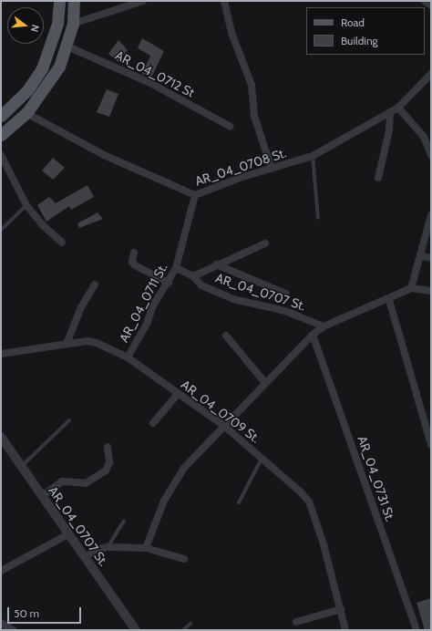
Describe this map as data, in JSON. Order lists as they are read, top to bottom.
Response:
{
  "streets": {
    "street": [
      "AR_04_0712 St",
      "AR_04_0708 St.",
      "AR_04_0707 St.",
      "AR_04_0711 St.",
      "AR_04_0709 St.",
      "AR_04_0731 St."
    ]
  },
  "crossings": [
    ["AR_04_0708 St.", "AR_04_0711 St."],
    ["AR_04_0707 St.", "AR_04_0711 St."],
    ["AR_04_0711 St.", "AR_04_0709 St."]
  ],
  "legend": ["Road", "Building"],
  "scale_bar": "50 m",
  "north": "right"
}
